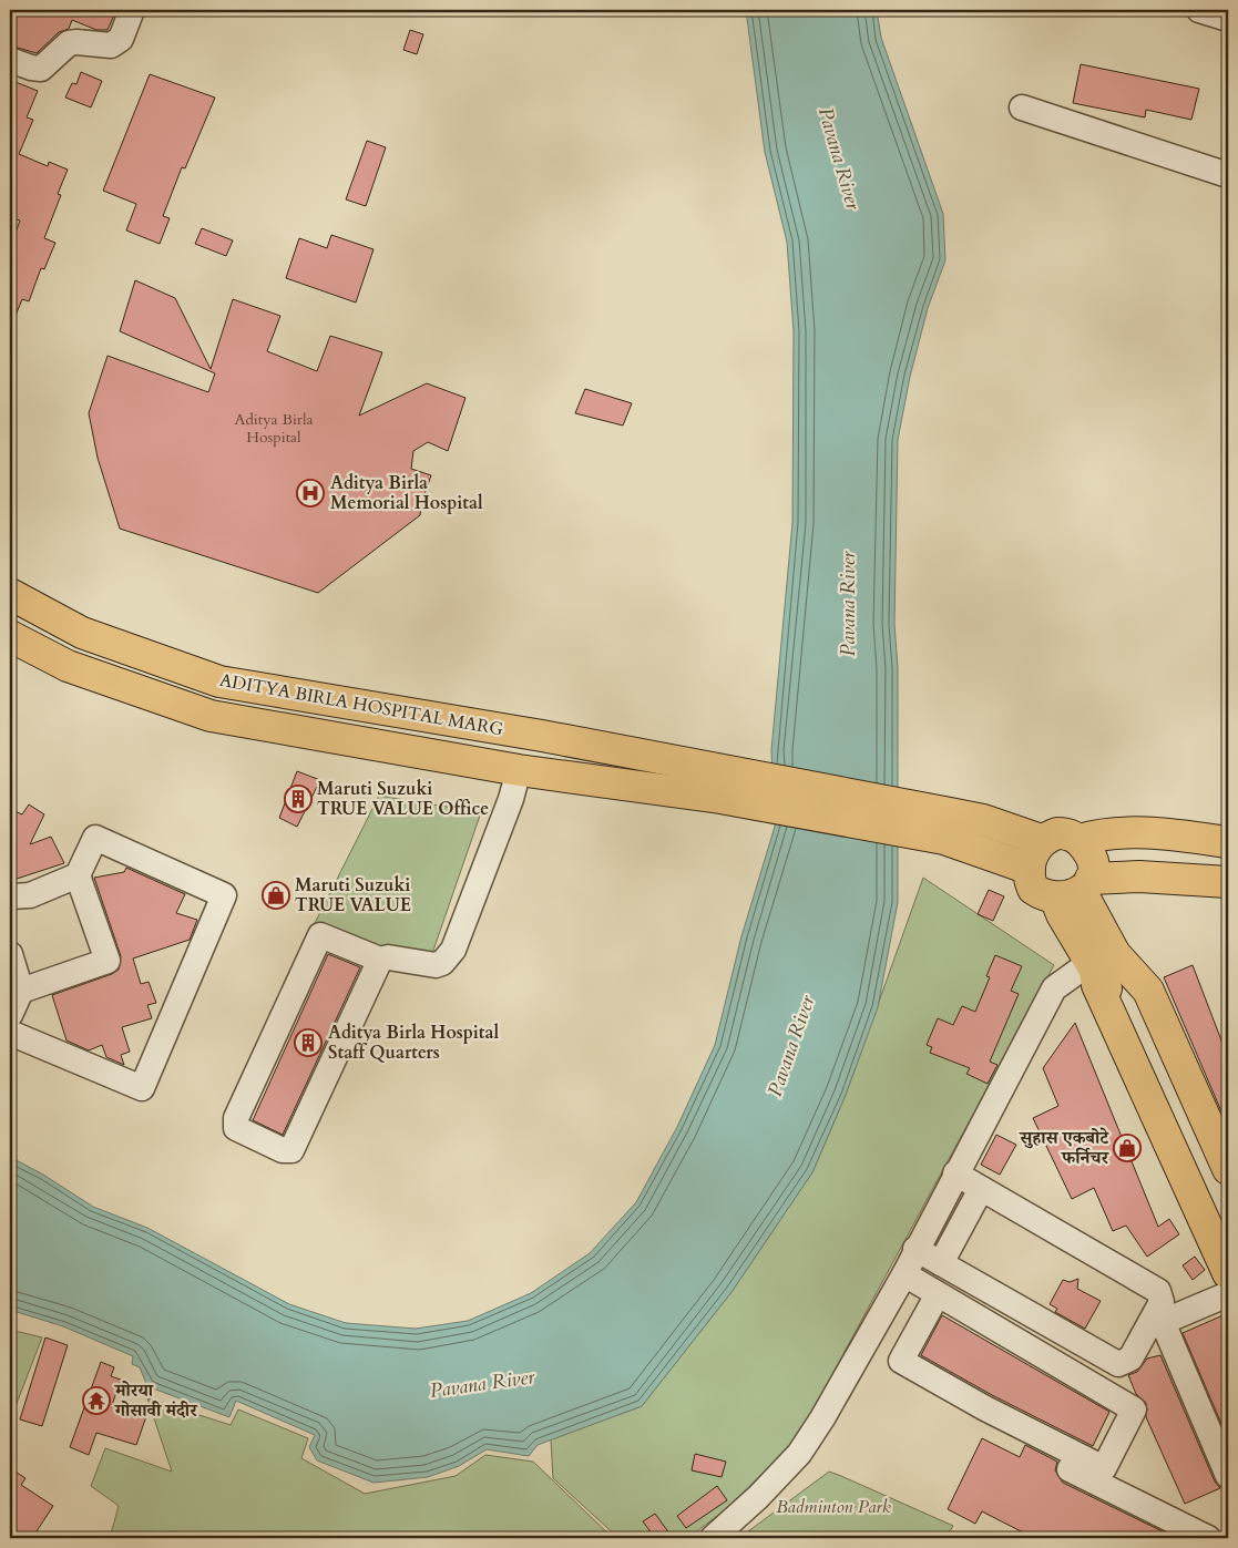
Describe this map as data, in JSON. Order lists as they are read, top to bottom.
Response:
{
  "streets": {
    "main road": ["ADITYA BIRLA HOSPITAL MARG"]
  },
  "water": ["Pavana River"],
  "parks": ["Badminton Park"],
  "places": {
    "hospital": ["Aditya Birla Memorial Hospital"],
    "building": ["Maruti Suzuki TRUE VALUE Office", "Aditya Birla Hospital Staff Quarters"],
    "shop": ["Maruti Suzuki TRUE VALUE", "सुहास एकबोटे फर्निचर"],
    "temple": ["मोरया गोसावी मंदीर"]
  },
  "house_numbers": ["Aditya Birla Hospital"]
}
